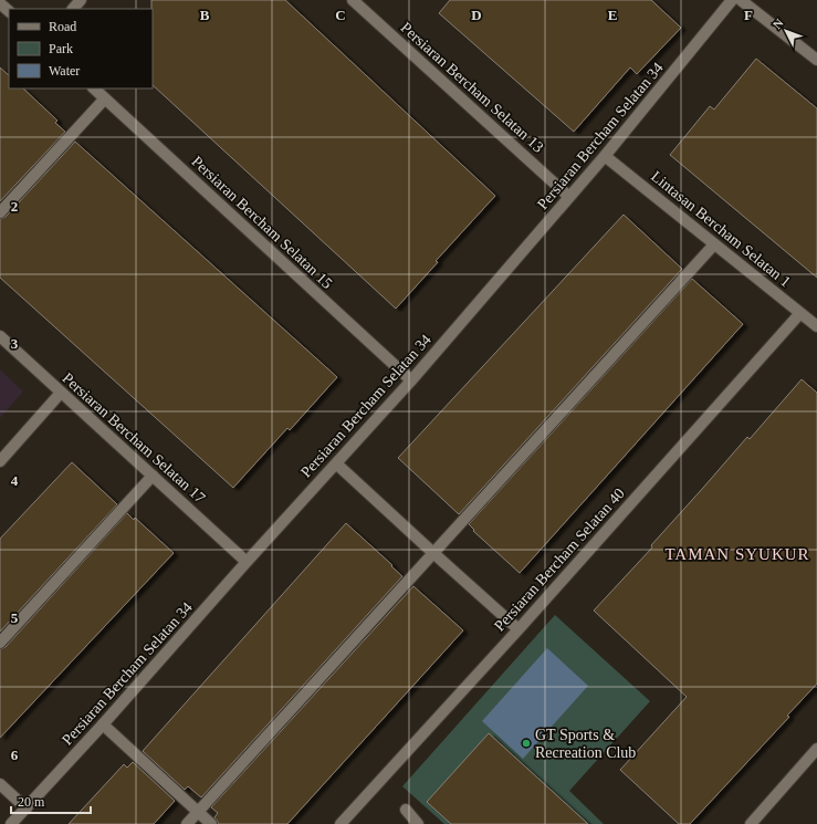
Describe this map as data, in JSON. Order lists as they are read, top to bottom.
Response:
{
  "streets": {
    "street": [
      "Persiaran Bercham Selatan 13",
      "Persiaran Bercham Selatan 34",
      "Persiaran Bercham Selatan 15",
      "Lintasan Bercham Selatan 1",
      "Persiaran Bercham Selatan 17",
      "Persiaran Bercham Selatan 40"
    ]
  },
  "crossings": [
    ["Persiaran Bercham Selatan 13", "Persiaran Bercham Selatan 34"],
    ["Persiaran Bercham Selatan 34", "Persiaran Bercham Selatan 15"],
    ["Persiaran Bercham Selatan 34", "Lintasan Bercham Selatan 1"],
    ["Persiaran Bercham Selatan 34", "Persiaran Bercham Selatan 17"],
    ["Lintasan Bercham Selatan 1", "Persiaran Bercham Selatan 40"]
  ],
  "districts": ["TAMAN SYUKUR"],
  "places": ["GT Sports & Recreation Club"],
  "legend": ["Road", "Park", "Water"],
  "scale_bar": "20 m",
  "north": "top left",
  "grid": {
    "columns": [
      "B",
      "C",
      "D",
      "E",
      "F"
    ],
    "rows": [
      "2",
      "3",
      "4",
      "5",
      "6"
    ]
  }
}
